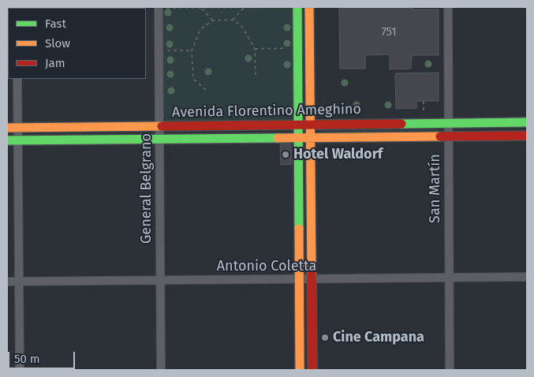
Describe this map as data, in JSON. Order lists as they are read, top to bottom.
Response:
{
  "streets": {
    "main road": ["Avenida Florentino Ameghino"],
    "street": ["General Belgrano", "San Martín", "Antonio Coletta"]
  },
  "crossings": [
    ["Avenida Florentino Ameghino", "General Belgrano"],
    ["Avenida Florentino Ameghino", "San Martín"],
    ["General Belgrano", "Antonio Coletta"],
    ["San Martín", "Antonio Coletta"]
  ],
  "places": ["Hotel Waldorf", "Cine Campana"],
  "house_numbers": ["751"],
  "legend": ["Fast", "Slow", "Jam"],
  "scale_bar": "50 m"
}
